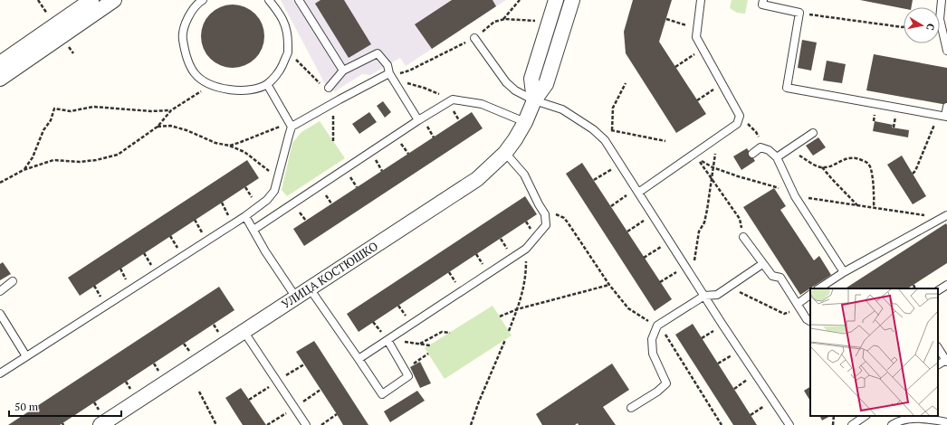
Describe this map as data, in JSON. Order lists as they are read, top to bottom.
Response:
{
  "streets": {
    "street": ["УЛИЦА КОСТЮШКО"]
  },
  "scale_bar": "50 m",
  "north": "right"
}
